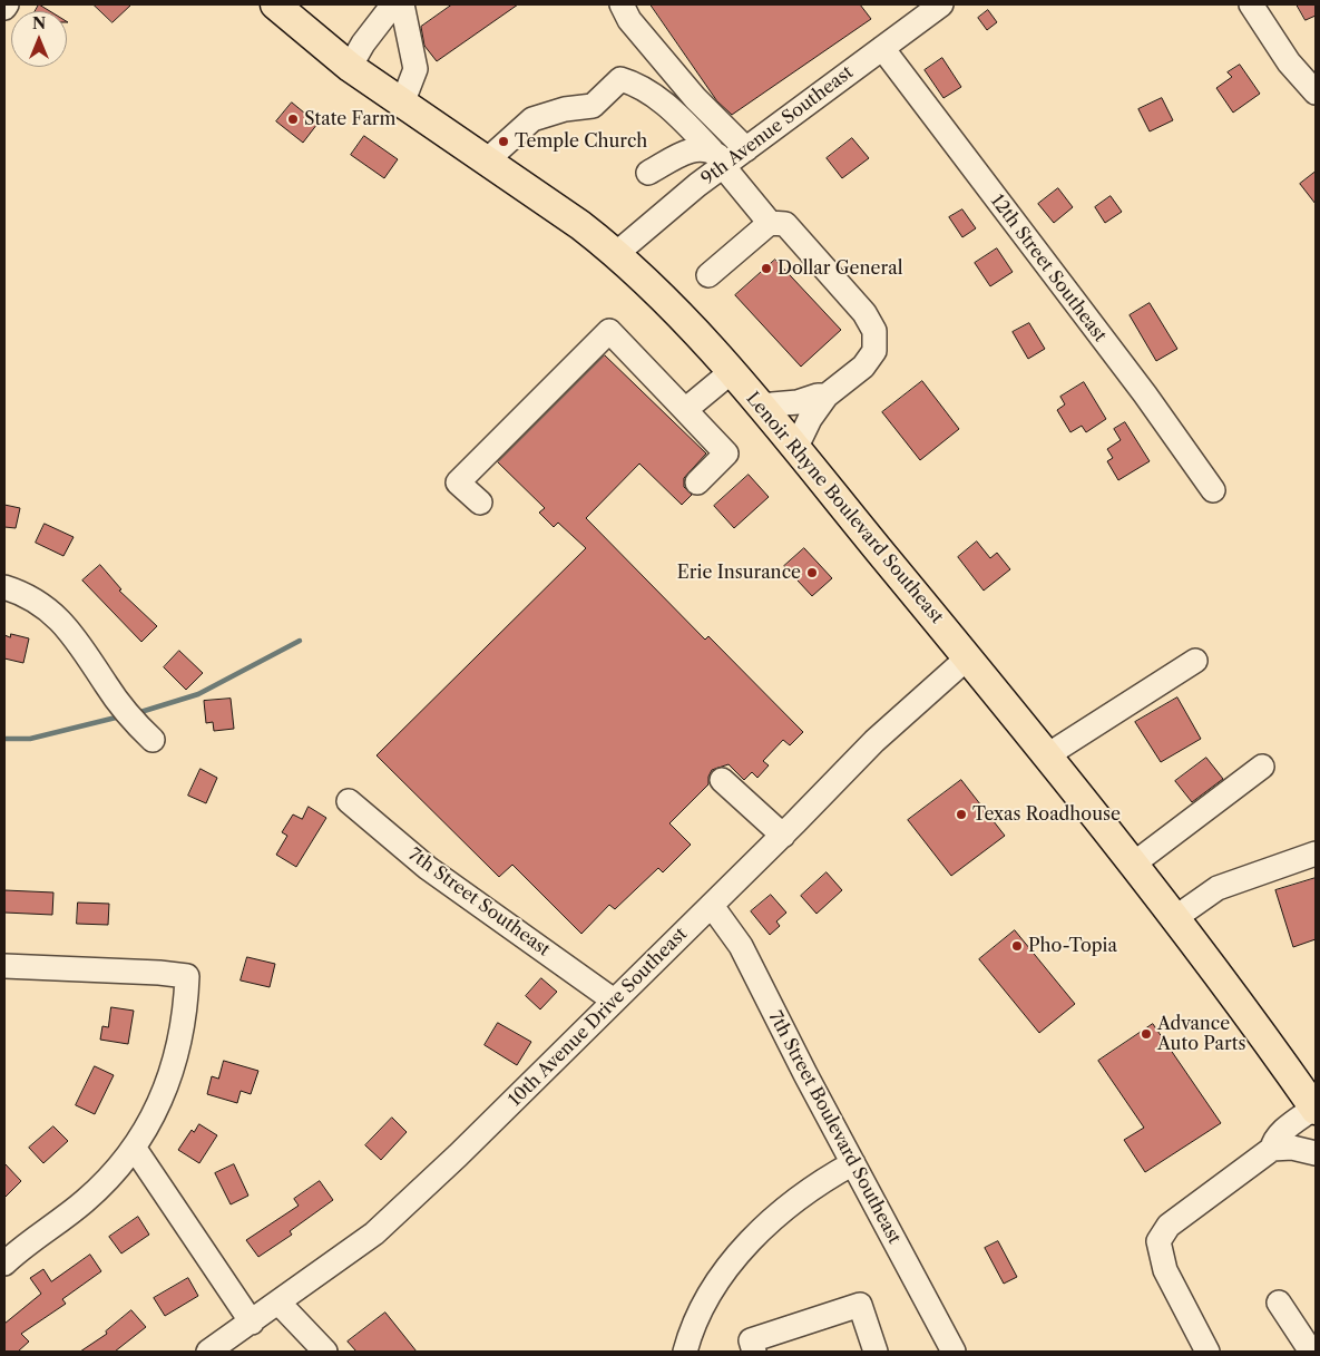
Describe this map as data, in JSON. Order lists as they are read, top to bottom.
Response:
{
  "streets": {
    "main road": ["Lenoir Rhyne Boulevard Southeast"],
    "street": [
      "9th Avenue Southeast",
      "12th Street Southeast",
      "7th Street Southeast",
      "10th Avenue Drive Southeast",
      "7th Street Boulevard Southeast"
    ]
  },
  "crossings": [
    ["9th Avenue Southeast", "12th Street Southeast"],
    ["9th Avenue Southeast", "Lenoir Rhyne Boulevard Southeast"],
    ["Lenoir Rhyne Boulevard Southeast", "10th Avenue Drive Southeast"],
    ["7th Street Southeast", "10th Avenue Drive Southeast"],
    ["10th Avenue Drive Southeast", "7th Street Boulevard Southeast"]
  ],
  "places": [
    "State Farm",
    "Temple Church",
    "Dollar General",
    "Erie Insurance",
    "Texas Roadhouse",
    "Pho-Topia",
    "Advance Auto Parts"
  ],
  "north": "top"
}
